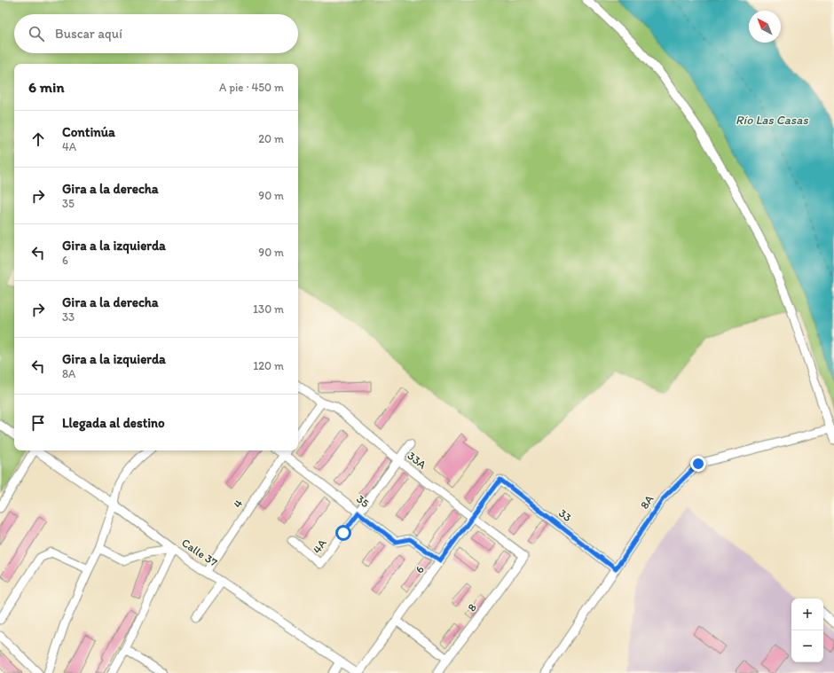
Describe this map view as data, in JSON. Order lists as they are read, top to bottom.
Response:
{
  "streets": {
    "street": [
      "33A",
      "35",
      "8A",
      "4",
      "33",
      "4A",
      "Calle 37",
      "6",
      "8"
    ]
  },
  "crossings": [
    ["33A", "4A"],
    ["33A", "6"],
    ["33A", "8"],
    ["35", "4"],
    ["35", "4A"],
    ["35", "6"],
    ["8A", "33"],
    ["4", "Calle 37"],
    ["33", "6"],
    ["Calle 37", "6"]
  ],
  "water": ["Río Las Casas"],
  "north": "top left",
  "page": {
    "search": "Buscar aquí",
    "heading": ["6 min", "A pie · 450 m"],
    "list": [
      ["Continúa", "4A", "20 m"],
      ["Gira a la derecha", "35", "90 m"],
      ["Gira a la izquierda", "6", "90 m"],
      ["Gira a la derecha", "33", "130 m"],
      ["Gira a la izquierda", "8A", "120 m"],
      "Llegada al destino"
    ],
    "map_buttons": ["+", "−"]
  }
}
